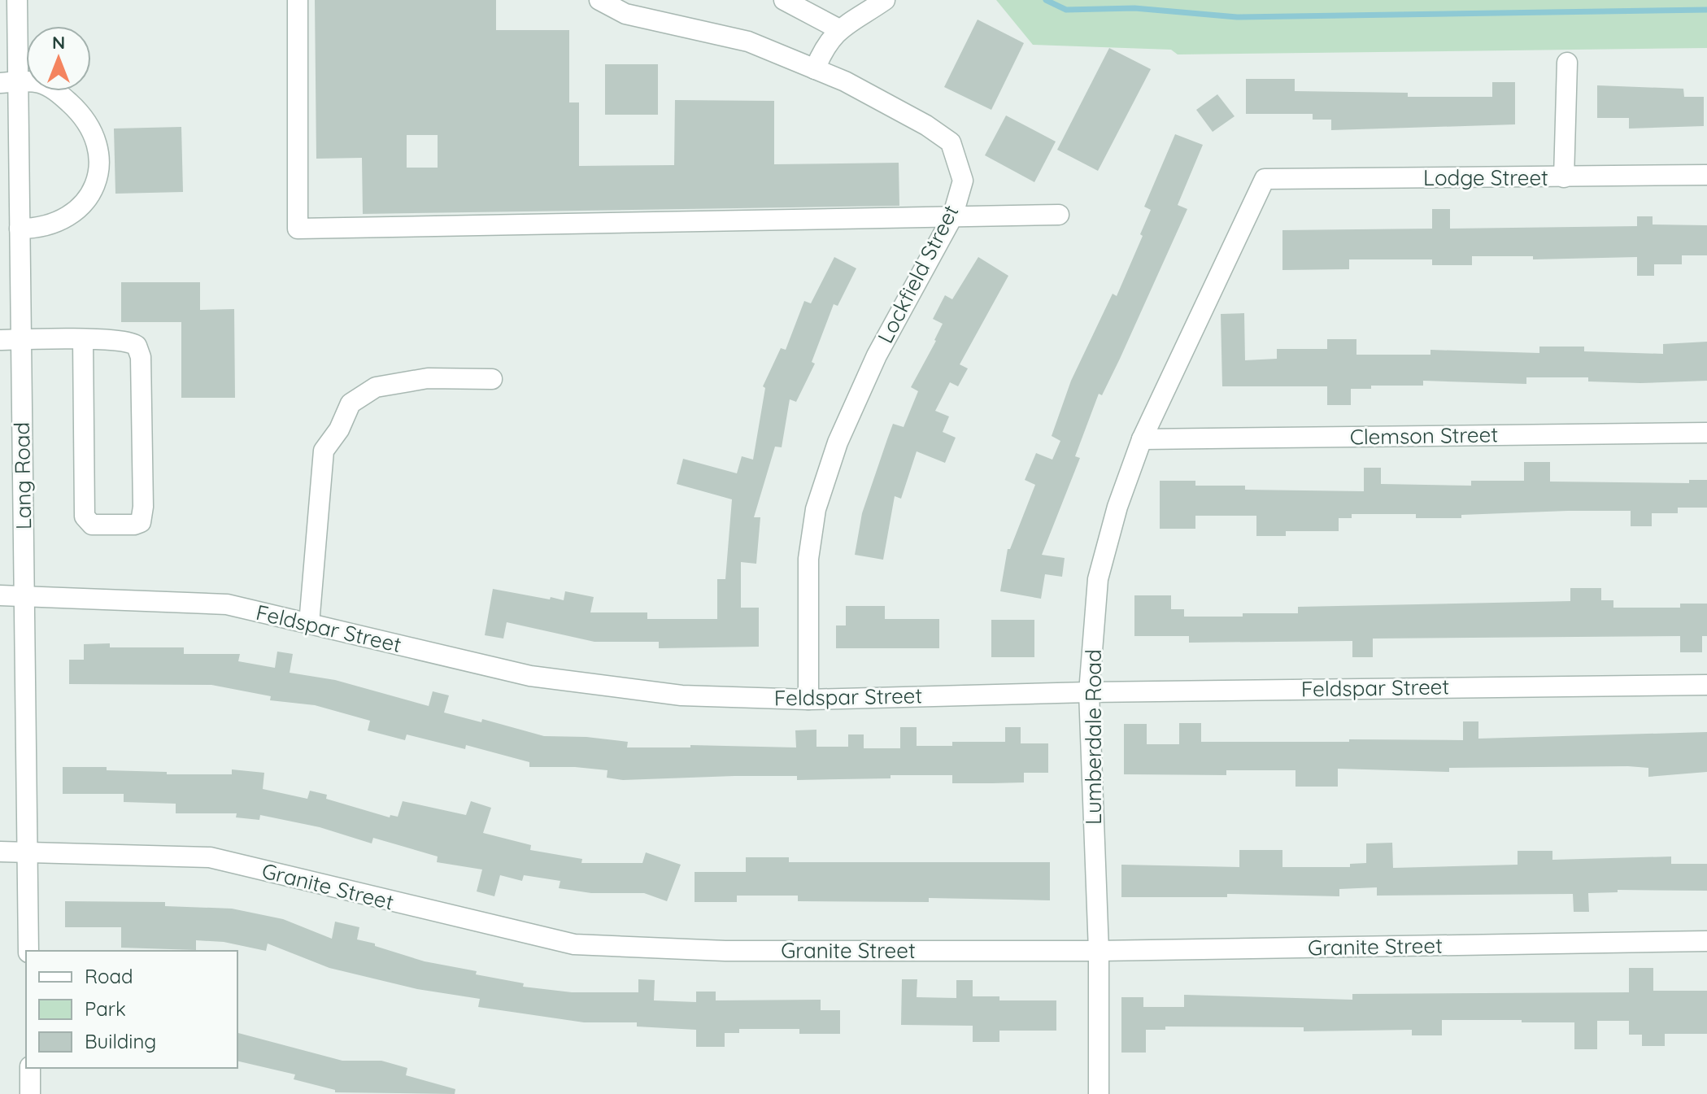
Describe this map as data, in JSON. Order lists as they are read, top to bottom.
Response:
{
  "streets": {
    "street": [
      "Lodge Street",
      "Lockfield Street",
      "Clemson Street",
      "Lang Road",
      "Feldspar Street",
      "Lumberdale Road",
      "Granite Street"
    ]
  },
  "crossings": [
    ["Lodge Street", "Lumberdale Road"],
    ["Lockfield Street", "Feldspar Street"],
    ["Clemson Street", "Lumberdale Road"],
    ["Lang Road", "Feldspar Street"],
    ["Lang Road", "Granite Street"],
    ["Feldspar Street", "Lumberdale Road"],
    ["Lumberdale Road", "Granite Street"]
  ],
  "legend": ["Road", "Park", "Building"],
  "north": "top"
}
